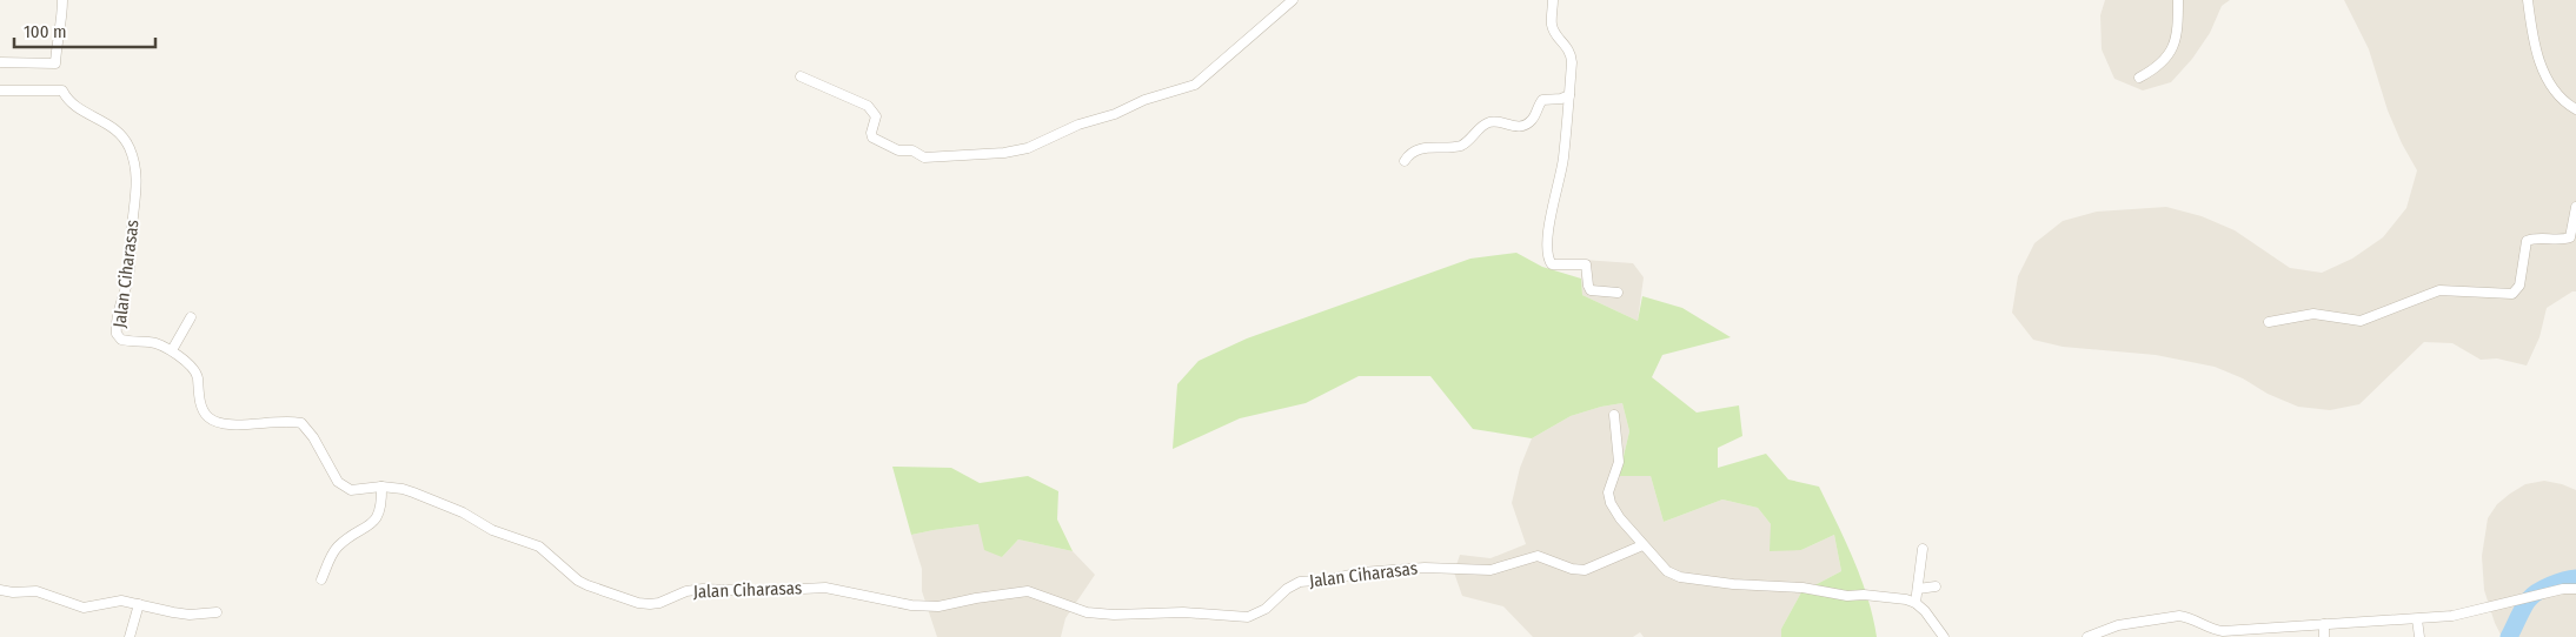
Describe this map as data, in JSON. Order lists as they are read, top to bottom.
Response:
{
  "streets": {
    "street": ["Jalan Ciharasas"]
  },
  "scale_bar": "100 m"
}
